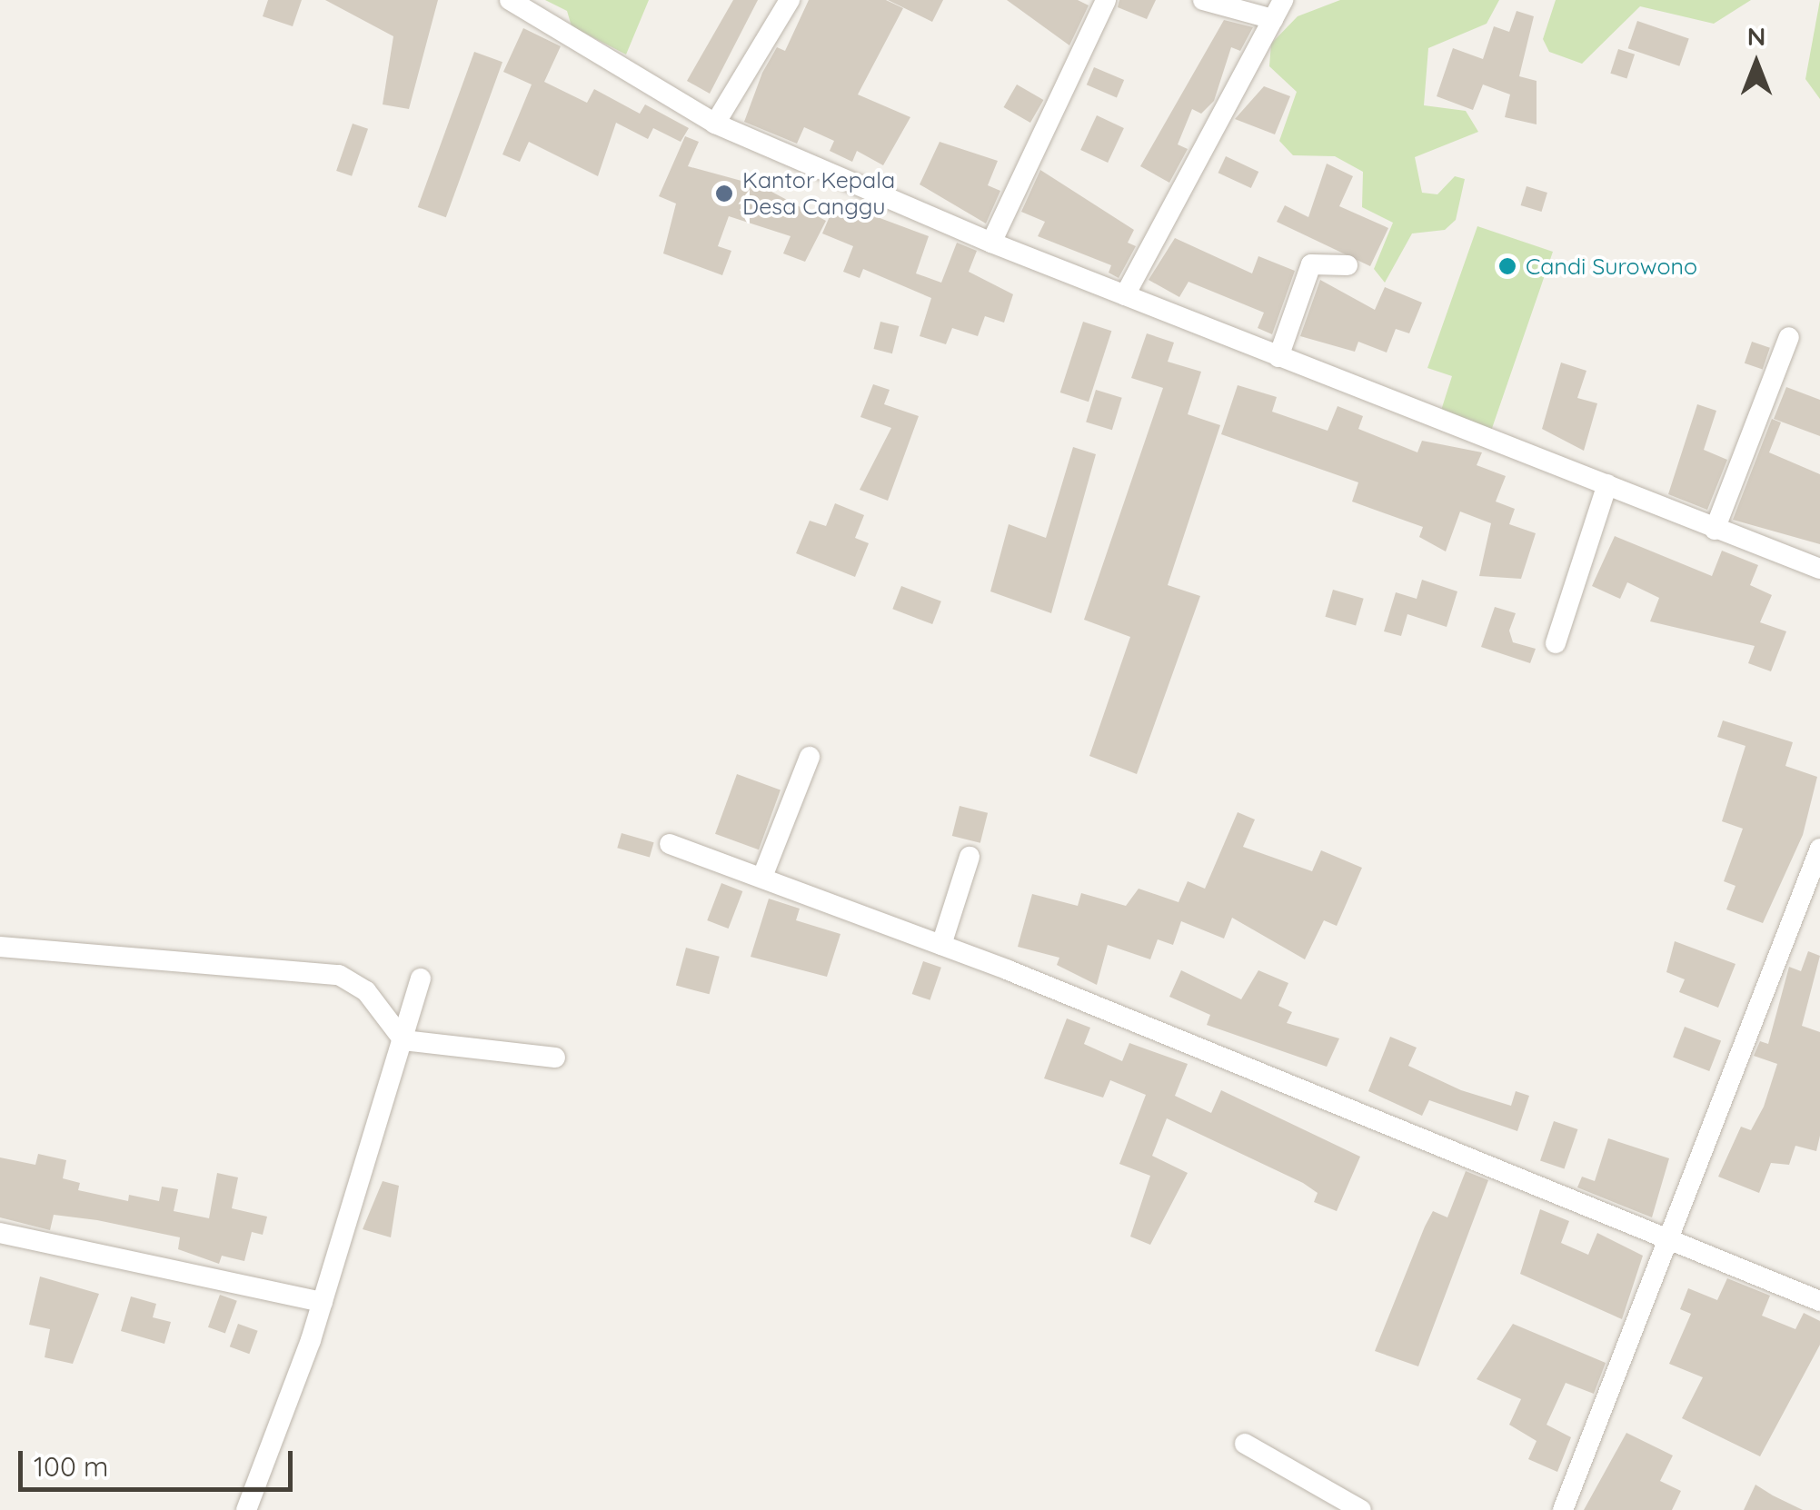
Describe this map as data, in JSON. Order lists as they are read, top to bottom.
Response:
{
  "places": ["Kantor Kepala Desa Canggu", "Candi Surowono"],
  "scale_bar": "100 m",
  "north": "top"
}
